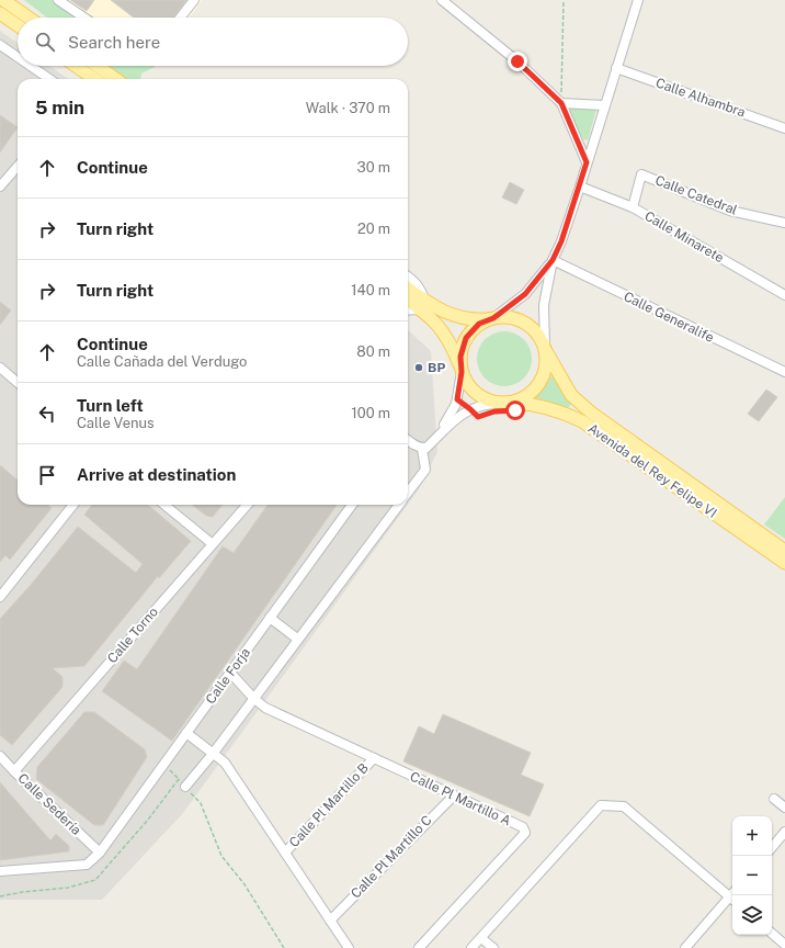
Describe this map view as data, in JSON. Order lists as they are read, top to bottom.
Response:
{
  "streets": {
    "main road": ["Avenida del Rey Felipe VI"],
    "street": [
      "Calle Alhambra",
      "Calle Catedral",
      "Calle Minarete",
      "Calle Generalife",
      "Calle Torno",
      "Calle Forja",
      "Calle Pl Martillo A",
      "Calle Sedería",
      "Calle Pl Martillo B",
      "Calle Pl Martillo C"
    ]
  },
  "crossings": [
    ["Calle Catedral", "Calle Minarete"],
    ["Calle Torno", "Calle Sedería"],
    ["Calle Forja", "Calle Pl Martillo A"],
    ["Calle Forja", "Calle Sedería"],
    ["Calle Pl Martillo A", "Calle Pl Martillo B"],
    ["Calle Pl Martillo A", "Calle Pl Martillo C"]
  ],
  "places": ["BP"],
  "page": {
    "search": "Search here",
    "heading": ["5 min", "Walk · 370 m"],
    "list": [
      ["Continue", "30 m"],
      ["Turn right", "20 m"],
      ["Turn right", "140 m"],
      ["Continue", "Calle Cañada del Verdugo", "80 m"],
      ["Turn left", "Calle Venus", "100 m"],
      "Arrive at destination"
    ],
    "map_buttons": ["+", "−"]
  }
}
